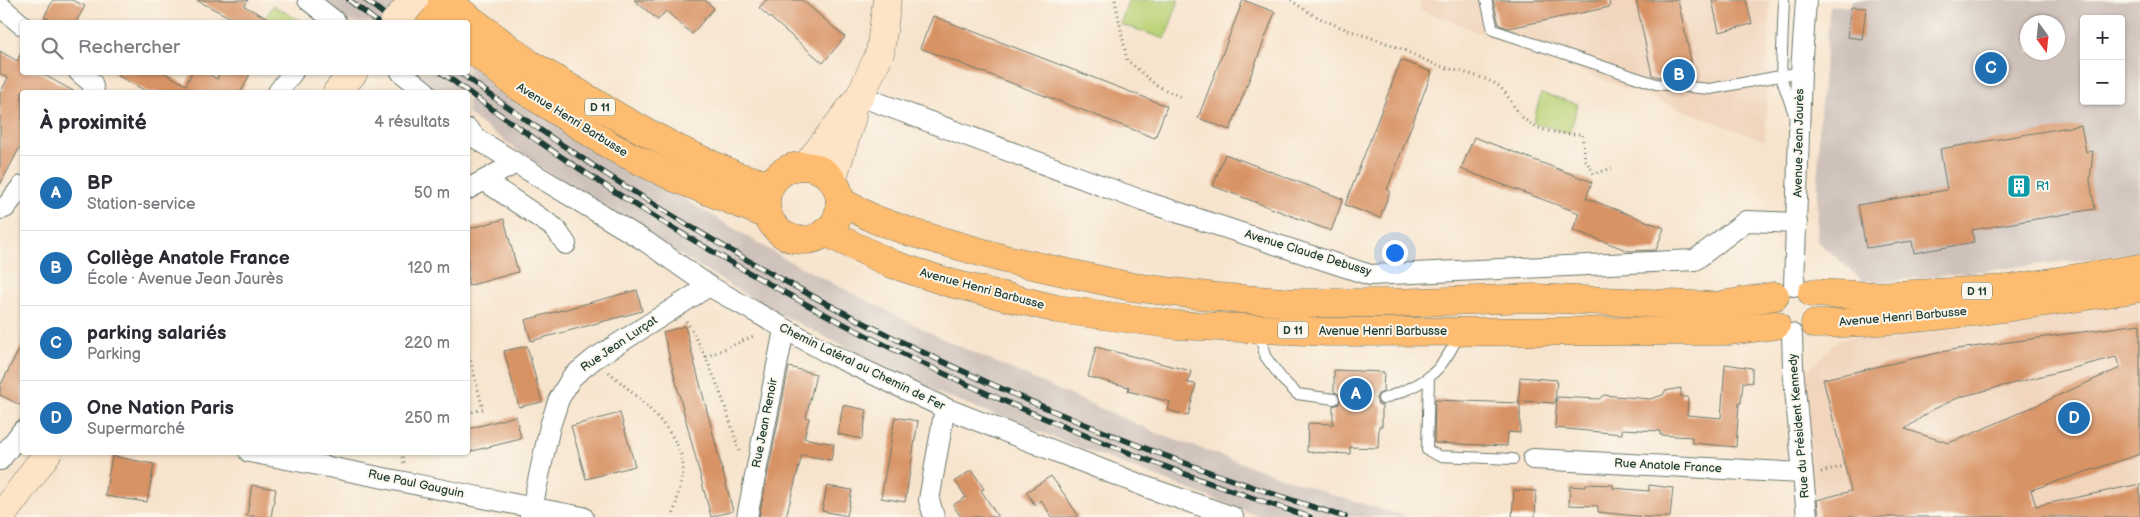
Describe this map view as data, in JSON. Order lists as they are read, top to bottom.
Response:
{
  "streets": {
    "main road": ["D 11", "Avenue Henri Barbusse"],
    "street": [
      "Avenue Jean Jaurès",
      "Avenue Claude Debussy",
      "Rue Jean Lurçat",
      "Chemin Latéral au Chemin de Fer",
      "Rue Jean Renoir",
      "Rue du Président Kennedy",
      "Rue Anatole France",
      "Rue Paul Gauguin"
    ]
  },
  "crossings": [
    ["Avenue Henri Barbusse", "Avenue Jean Jaurès"],
    ["Avenue Henri Barbusse", "Rue du Président Kennedy"],
    ["Avenue Jean Jaurès", "Avenue Claude Debussy"],
    ["Rue Jean Lurçat", "Chemin Latéral au Chemin de Fer"],
    ["Rue Jean Lurçat", "Rue Paul Gauguin"],
    ["Chemin Latéral au Chemin de Fer", "Rue Jean Renoir"],
    ["Rue du Président Kennedy", "Rue Anatole France"]
  ],
  "places": {
    "building": ["R1"]
  },
  "north": "bottom",
  "page": {
    "map_buttons": ["+", "−"],
    "search": "Rechercher",
    "pins": [
      "C",
      "B",
      "A",
      "D"
    ],
    "heading": ["À proximité", "4 résultats"],
    "list": [
      {
        "mark": "A",
        "name": "BP",
        "note": "Station-service",
        "value": "50 m"
      },
      {
        "mark": "B",
        "name": "Collège Anatole France",
        "note": "École · Avenue Jean Jaurès",
        "value": "120 m"
      },
      {
        "mark": "C",
        "name": "parking salariés",
        "note": "Parking",
        "value": "220 m"
      },
      {
        "mark": "D",
        "name": "One Nation Paris",
        "note": "Supermarché",
        "value": "250 m"
      }
    ]
  }
}
